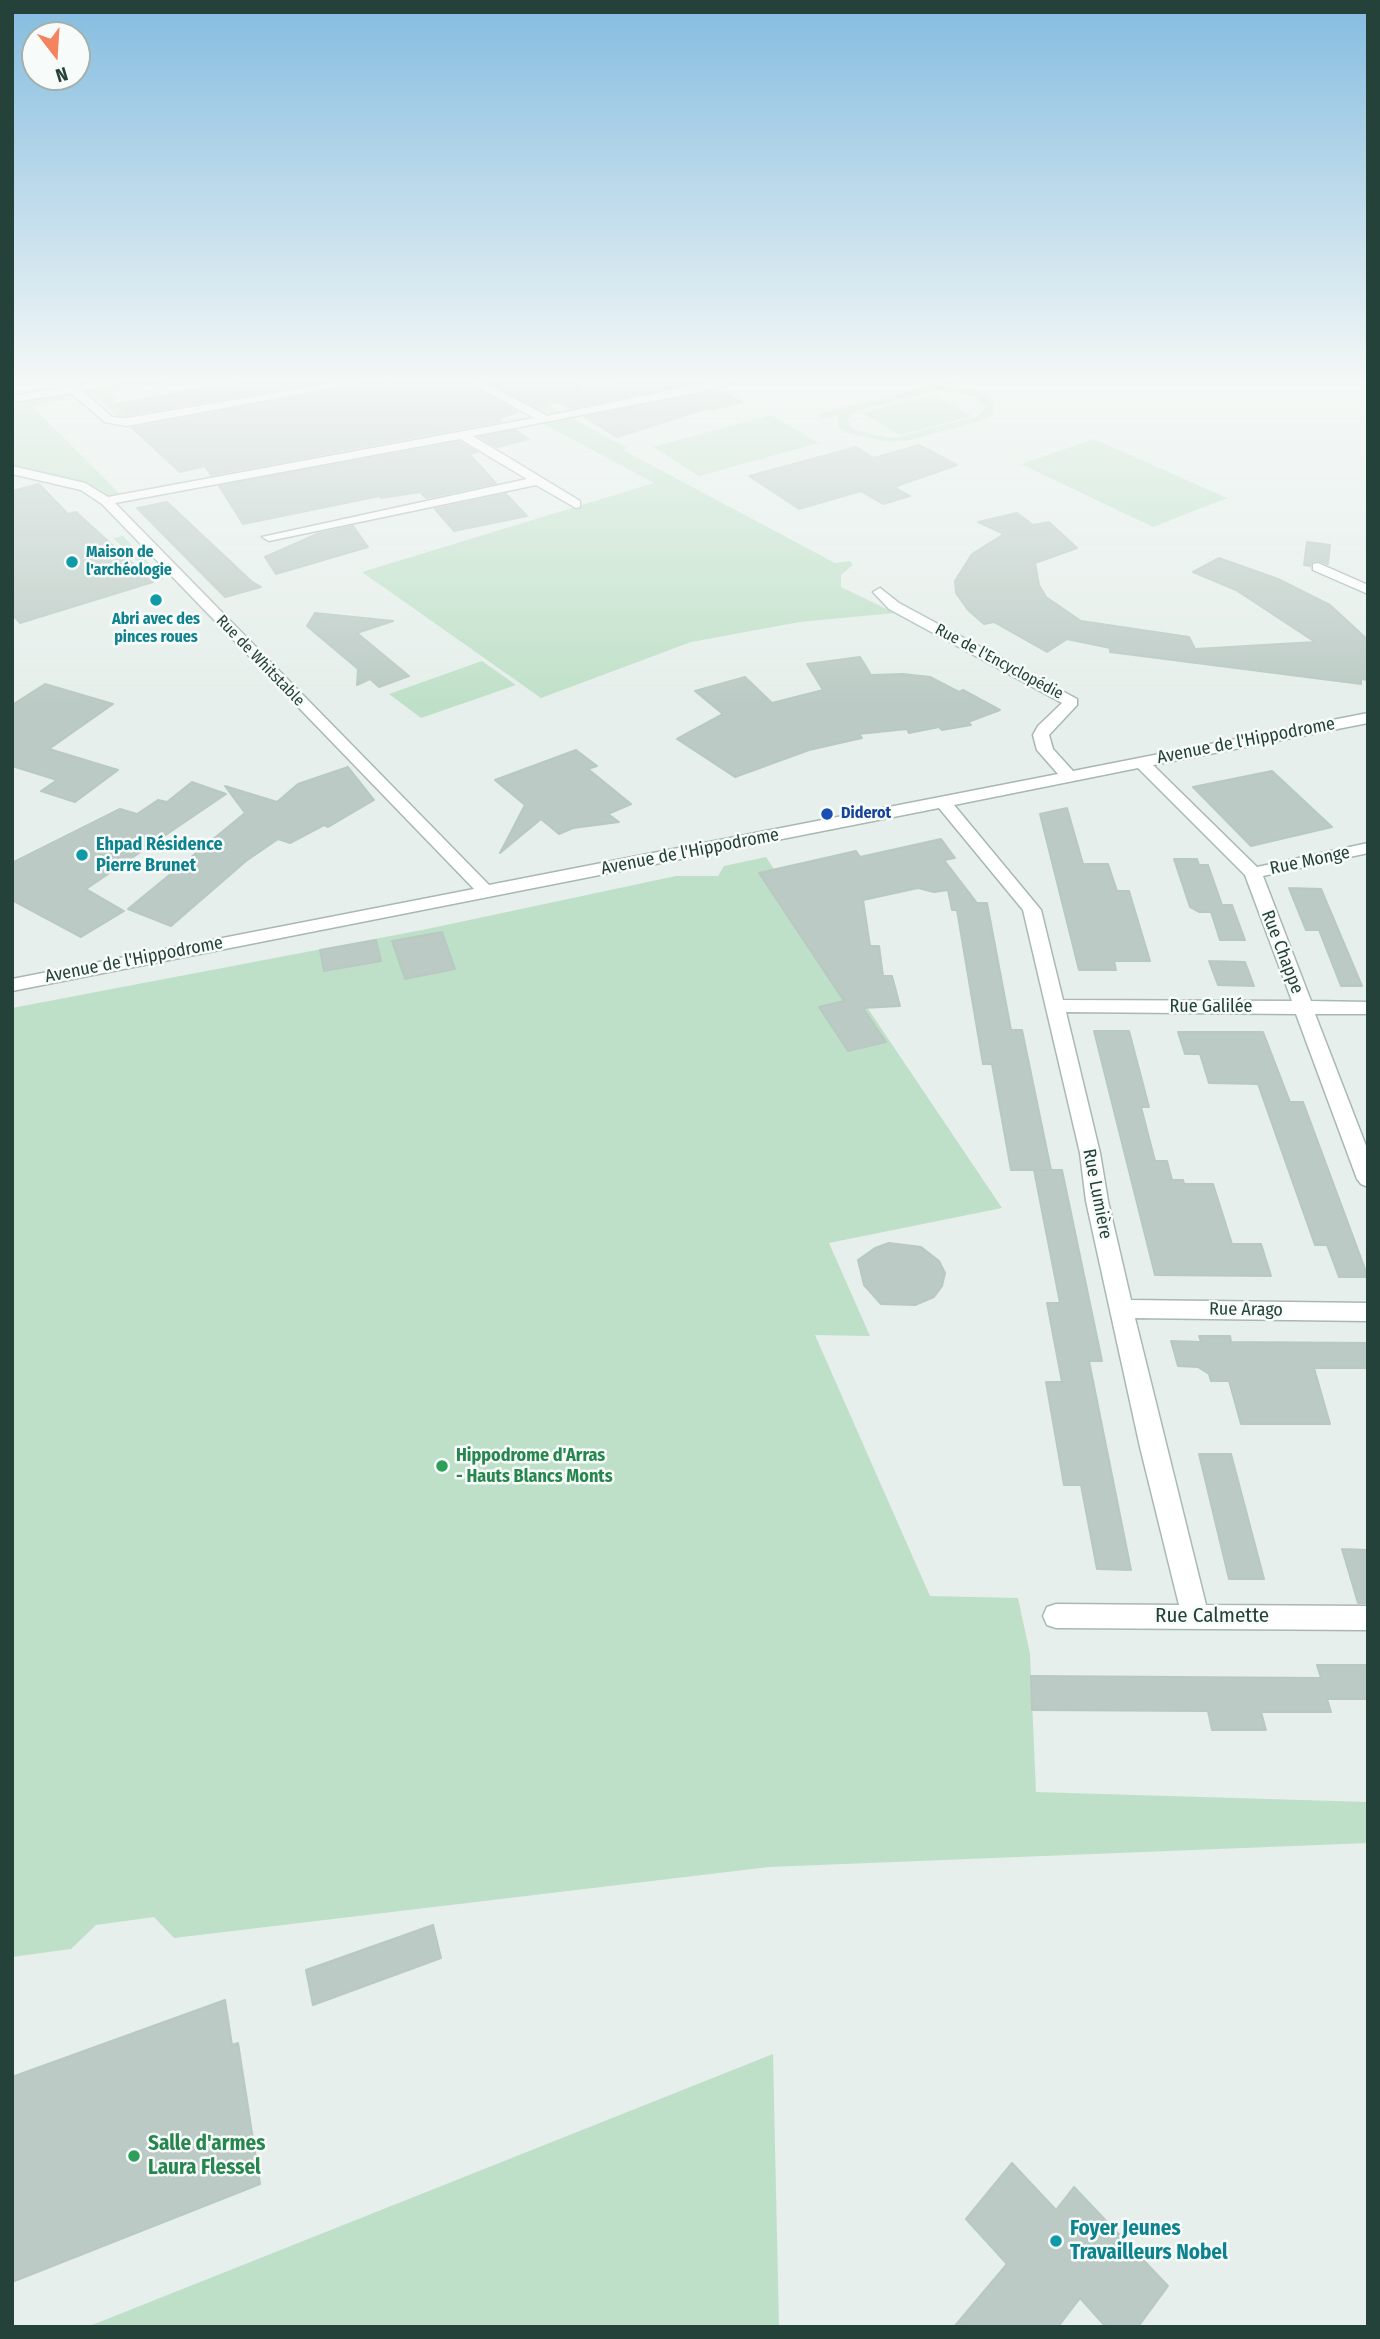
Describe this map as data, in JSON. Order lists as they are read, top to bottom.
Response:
{
  "streets": {
    "street": [
      "Rue de Whitstable",
      "Rue de l'Encyclopédie",
      "Avenue de l'Hippodrome",
      "Rue Monge",
      "Rue Chappe",
      "Rue Galilée",
      "Rue Lumière",
      "Rue Arago",
      "Rue Calmette"
    ]
  },
  "crossings": [
    ["Rue de Whitstable", "Avenue de l'Hippodrome"],
    ["Rue de l'Encyclopédie", "Avenue de l'Hippodrome"],
    ["Avenue de l'Hippodrome", "Rue Chappe"],
    ["Avenue de l'Hippodrome", "Rue Lumière"],
    ["Rue Monge", "Rue Chappe"],
    ["Rue Chappe", "Rue Galilée"],
    ["Rue Galilée", "Rue Lumière"],
    ["Rue Lumière", "Rue Arago"],
    ["Rue Lumière", "Rue Calmette"]
  ],
  "places": [
    "Maison de l'archéologie",
    "Abri avec des pinces roues",
    "Diderot",
    "Ehpad Résidence Pierre Brunet",
    "Hippodrome d'Arras - Hauts Blancs Monts",
    "Salle d'armes Laura Flessel",
    "Foyer Jeunes Travailleurs Nobel"
  ],
  "north": "bottom"
}
